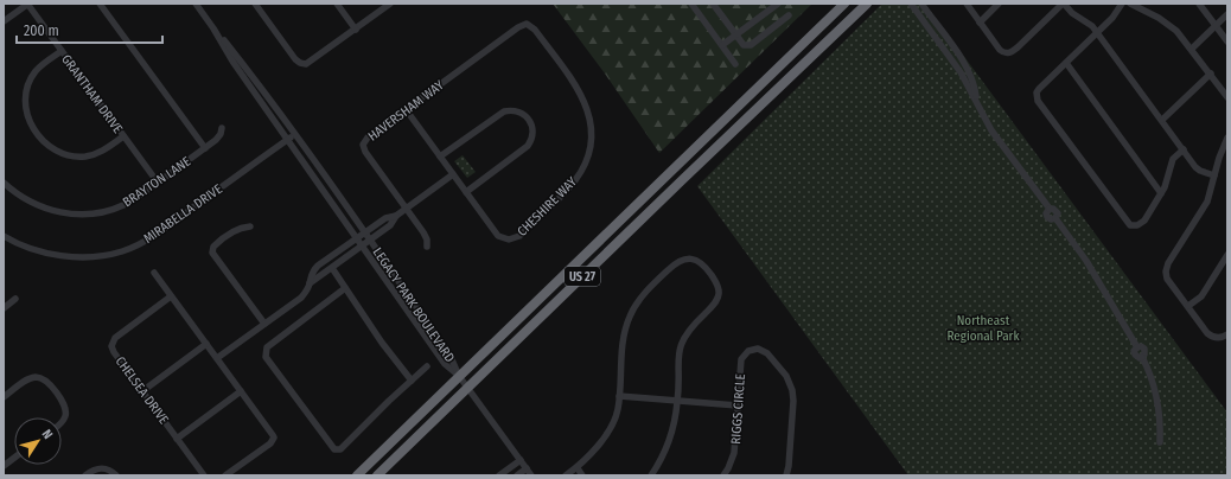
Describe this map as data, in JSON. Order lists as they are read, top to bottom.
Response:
{
  "streets": {
    "highway": ["US 27"],
    "street": [
      "GRANTHAM DRIVE",
      "HAVERSHAM WAY",
      "BRAYTON LANE",
      "CHESHIRE WAY",
      "MIRABELLA DRIVE",
      "LEGACY PARK BOULEVARD",
      "CHELSEA DRIVE",
      "RIGGS CIRCLE"
    ]
  },
  "crossings": [
    ["GRANTHAM DRIVE", "BRAYTON LANE"],
    ["HAVERSHAM WAY", "CHESHIRE WAY"],
    ["MIRABELLA DRIVE", "LEGACY PARK BOULEVARD"],
    ["US 27", "LEGACY PARK BOULEVARD"]
  ],
  "parks": ["Northeast Regional Park"],
  "scale_bar": "200 m",
  "north": "top right"
}
